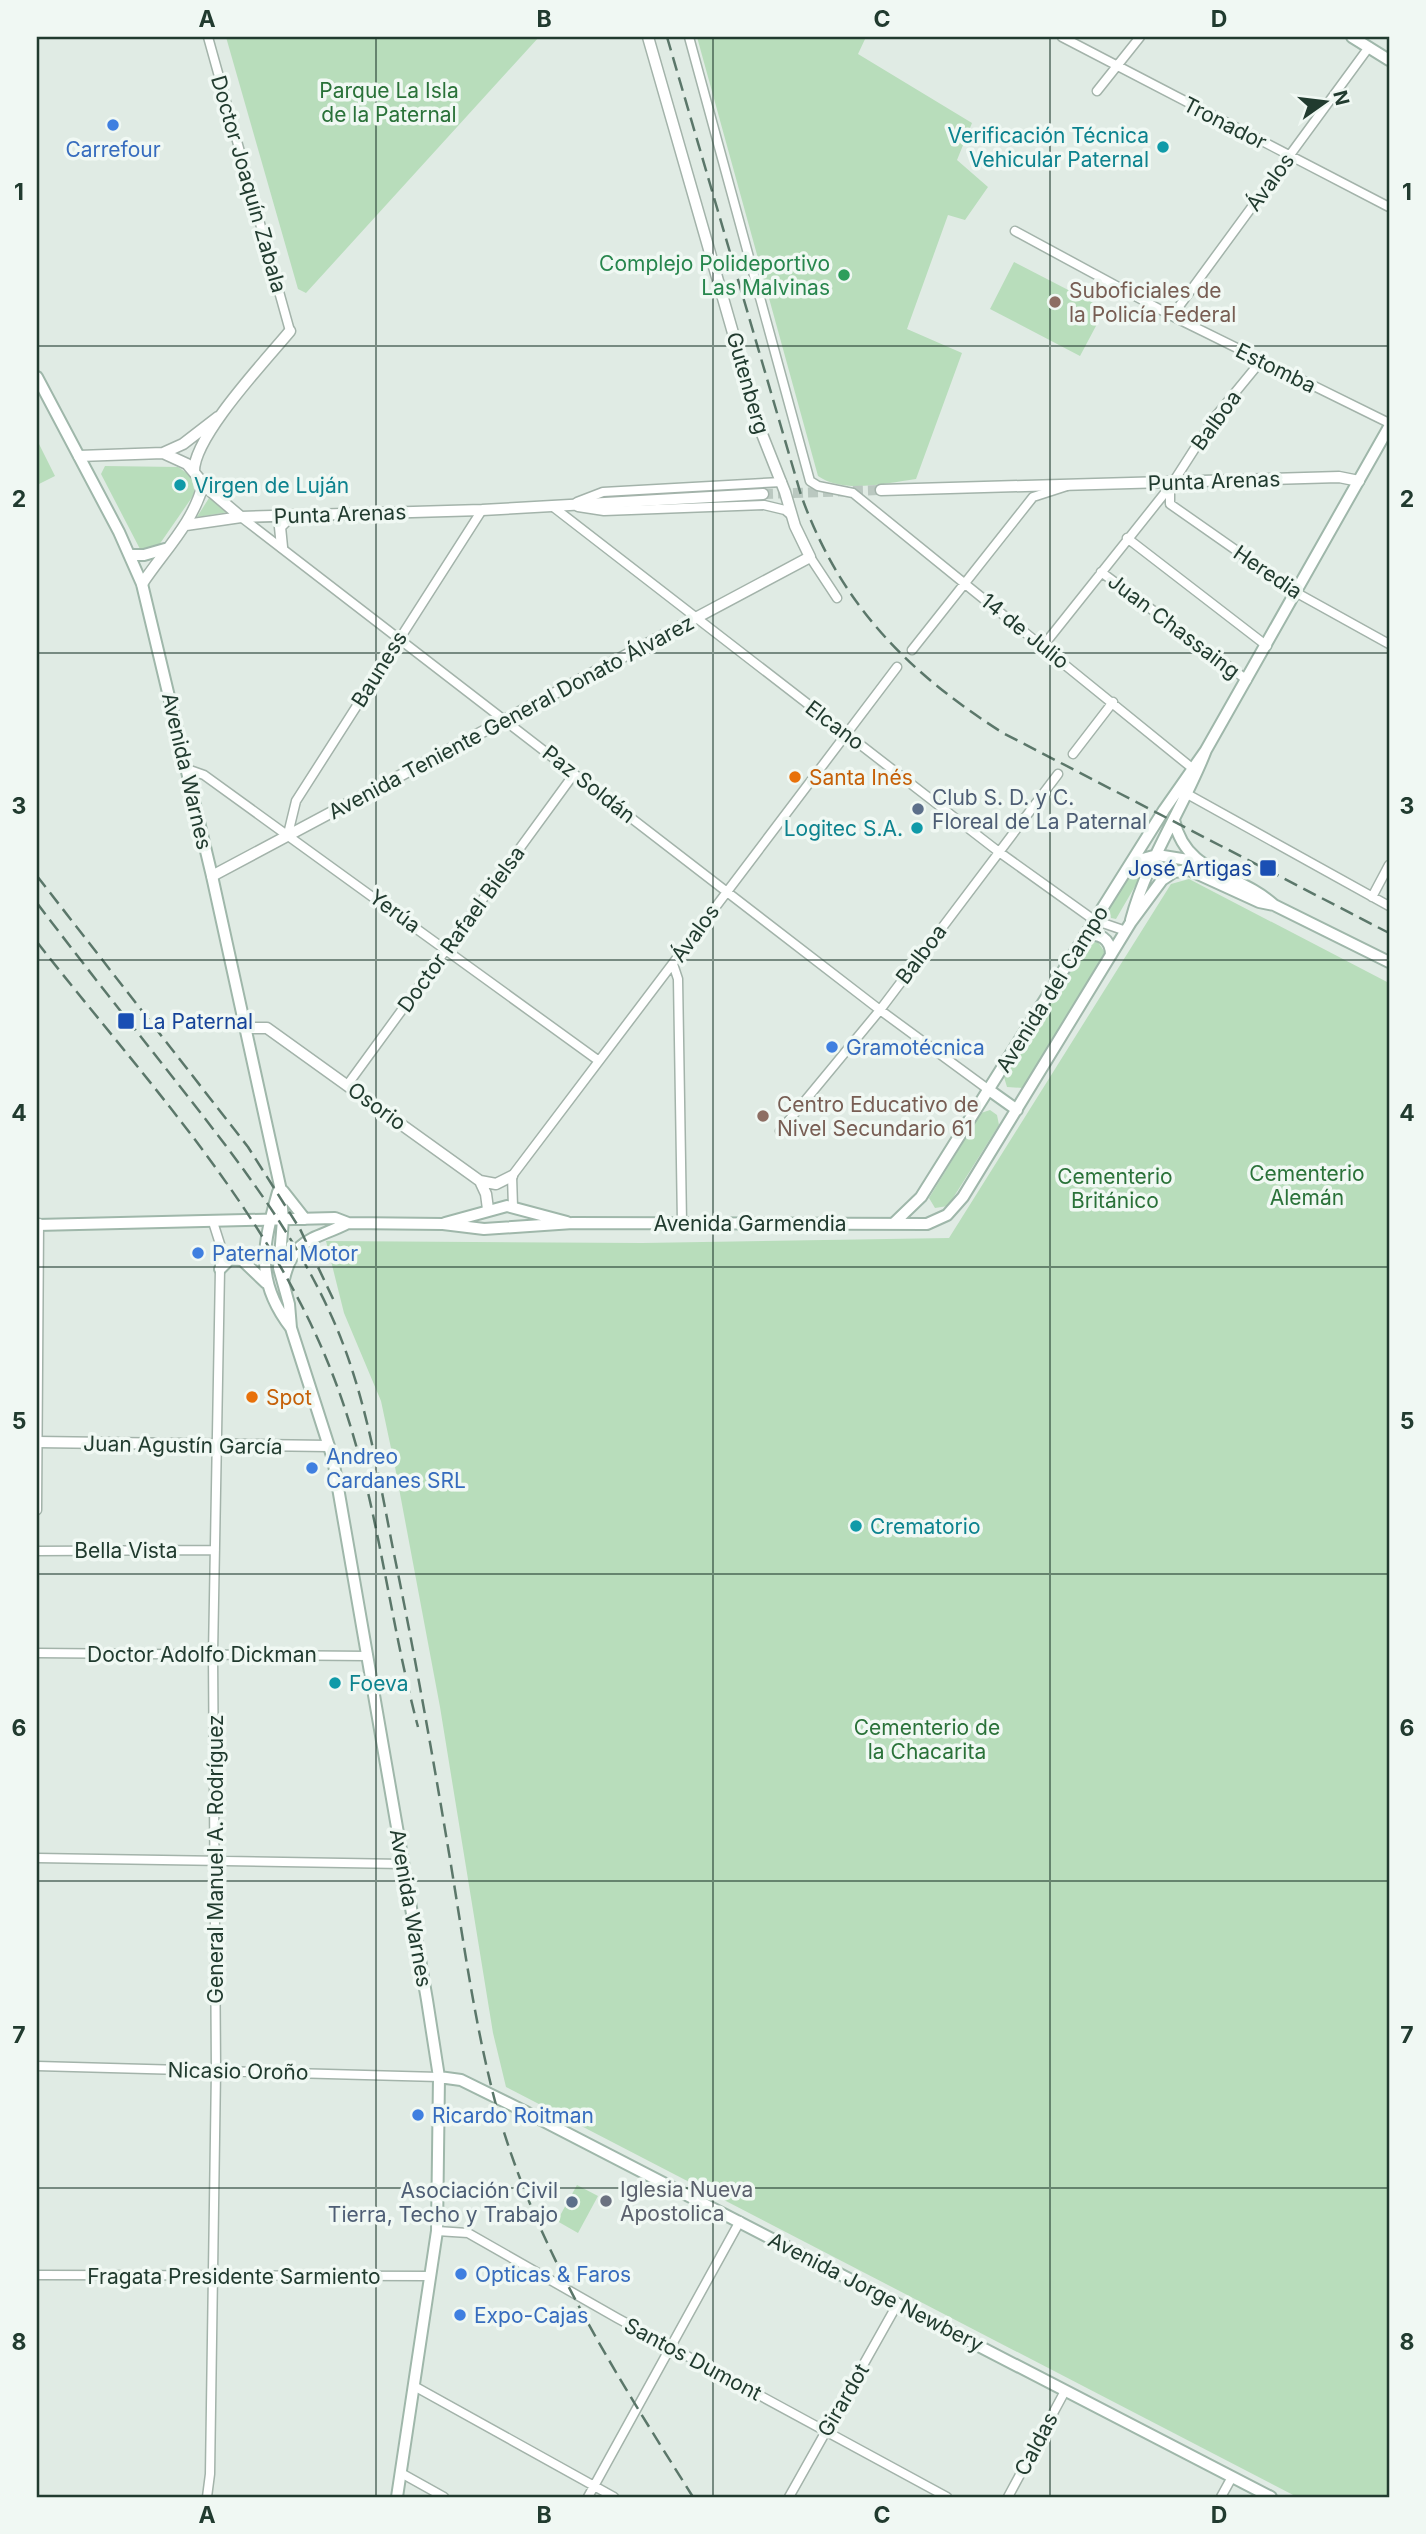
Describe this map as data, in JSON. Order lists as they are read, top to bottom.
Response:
{
  "streets": {
    "main road": [
      "Avenida Warnes",
      "Avenida del Campo",
      "Avenida Garmendia",
      "Avenida Jorge Newbery"
    ],
    "street": [
      "Tronador",
      "Ávalos",
      "Doctor Joaquín Zabala",
      "Estomba",
      "Gutenberg",
      "Balboa",
      "Punta Arenas",
      "Heredia",
      "Juan Chassaing",
      "14 de Julio",
      "Bauness",
      "Avenida Teniente General Donato Álvarez",
      "Elcano",
      "Paz Soldán",
      "Yerúa",
      "Doctor Rafael Bielsa",
      "Osorio",
      "Juan Agustín García",
      "Bella Vista",
      "Doctor Adolfo Dickman",
      "General Manuel A. Rodríguez",
      "Nicasio Oroño",
      "Fragata Presidente Sarmiento",
      "Santos Dumont",
      "Girardot",
      "Caldas"
    ]
  },
  "crossings": [
    ["Tronador", "Ávalos"],
    ["Ávalos", "Estomba"],
    ["Ávalos", "Elcano"],
    ["Ávalos", "Paz Soldán"],
    ["Ávalos", "Yerúa"],
    ["Estomba", "Balboa"],
    ["Estomba", "Avenida del Campo"],
    ["Gutenberg", "Punta Arenas"],
    ["Gutenberg", "14 de Julio"],
    ["Gutenberg", "Avenida Teniente General Donato Álvarez"],
    ["Balboa", "Punta Arenas"],
    ["Balboa", "Heredia"],
    ["Balboa", "Juan Chassaing"],
    ["Balboa", "14 de Julio"],
    ["Balboa", "Elcano"],
    ["Balboa", "Paz Soldán"],
    ["Punta Arenas", "Heredia"],
    ["Punta Arenas", "14 de Julio"],
    ["Punta Arenas", "Bauness"],
    ["Punta Arenas", "Elcano"],
    ["Punta Arenas", "Paz Soldán"],
    ["Punta Arenas", "Avenida del Campo"],
    ["Heredia", "Avenida del Campo"],
    ["Juan Chassaing", "Avenida del Campo"],
    ["14 de Julio", "Avenida del Campo"],
    ["Bauness", "Avenida Teniente General Donato Álvarez"],
    ["Bauness", "Paz Soldán"],
    ["Bauness", "Yerúa"],
    ["Avenida Teniente General Donato Álvarez", "Elcano"],
    ["Avenida Teniente General Donato Álvarez", "Avenida Warnes"],
    ["Avenida Teniente General Donato Álvarez", "Paz Soldán"],
    ["Avenida Teniente General Donato Álvarez", "Yerúa"],
    ["Elcano", "Avenida del Campo"],
    ["Avenida Warnes", "Yerúa"],
    ["Avenida Warnes", "Osorio"],
    ["Avenida Warnes", "Avenida Garmendia"],
    ["Avenida Warnes", "Juan Agustín García"],
    ["Avenida Warnes", "Doctor Adolfo Dickman"],
    ["Avenida Warnes", "Nicasio Oroño"],
    ["Avenida Warnes", "Fragata Presidente Sarmiento"],
    ["Avenida Warnes", "Avenida Jorge Newbery"],
    ["Avenida Warnes", "Santos Dumont"],
    ["Paz Soldán", "Doctor Rafael Bielsa"],
    ["Paz Soldán", "Avenida del Campo"],
    ["Yerúa", "Doctor Rafael Bielsa"],
    ["Doctor Rafael Bielsa", "Osorio"],
    ["Avenida del Campo", "Avenida Garmendia"],
    ["Avenida Garmendia", "General Manuel A. Rodríguez"],
    ["Juan Agustín García", "General Manuel A. Rodríguez"],
    ["Bella Vista", "General Manuel A. Rodríguez"],
    ["Doctor Adolfo Dickman", "General Manuel A. Rodríguez"],
    ["General Manuel A. Rodríguez", "Nicasio Oroño"],
    ["General Manuel A. Rodríguez", "Fragata Presidente Sarmiento"],
    ["Nicasio Oroño", "Avenida Jorge Newbery"],
    ["Avenida Jorge Newbery", "Girardot"],
    ["Avenida Jorge Newbery", "Caldas"],
    ["Santos Dumont", "Girardot"]
  ],
  "parks": [
    "Parque La Isla de la Paternal",
    "Cementerio Alemán",
    "Cementerio Británico",
    "Cementerio de la Chacarita"
  ],
  "places": {
    "other": [
      "Carrefour",
      "Verificación Técnica Vehicular Paternal",
      "Complejo Polideportivo Las Malvinas",
      "Suboficiales de la Policía Federal",
      "Virgen de Luján",
      "Santa Inés",
      "Club S. D. y C. Floreal de La Paternal",
      "Logitec S.A.",
      "Gramotécnica",
      "Centro Educativo de Nivel Secundario 61",
      "Paternal Motor",
      "Spot",
      "Andreo Cardanes SRL",
      "Crematorio",
      "Foeva",
      "Ricardo Roitman",
      "Iglesia Nueva Apostolica",
      "Asociación Civil Tierra, Techo y Trabajo",
      "Opticas & Faros",
      "Expo-Cajas"
    ],
    "transit": ["José Artigas", "La Paternal"]
  },
  "north": "right",
  "grid": {
    "columns": [
      "A",
      "B",
      "C",
      "D"
    ],
    "rows": [
      "1",
      "2",
      "3",
      "4",
      "5",
      "6",
      "7",
      "8"
    ]
  }
}
